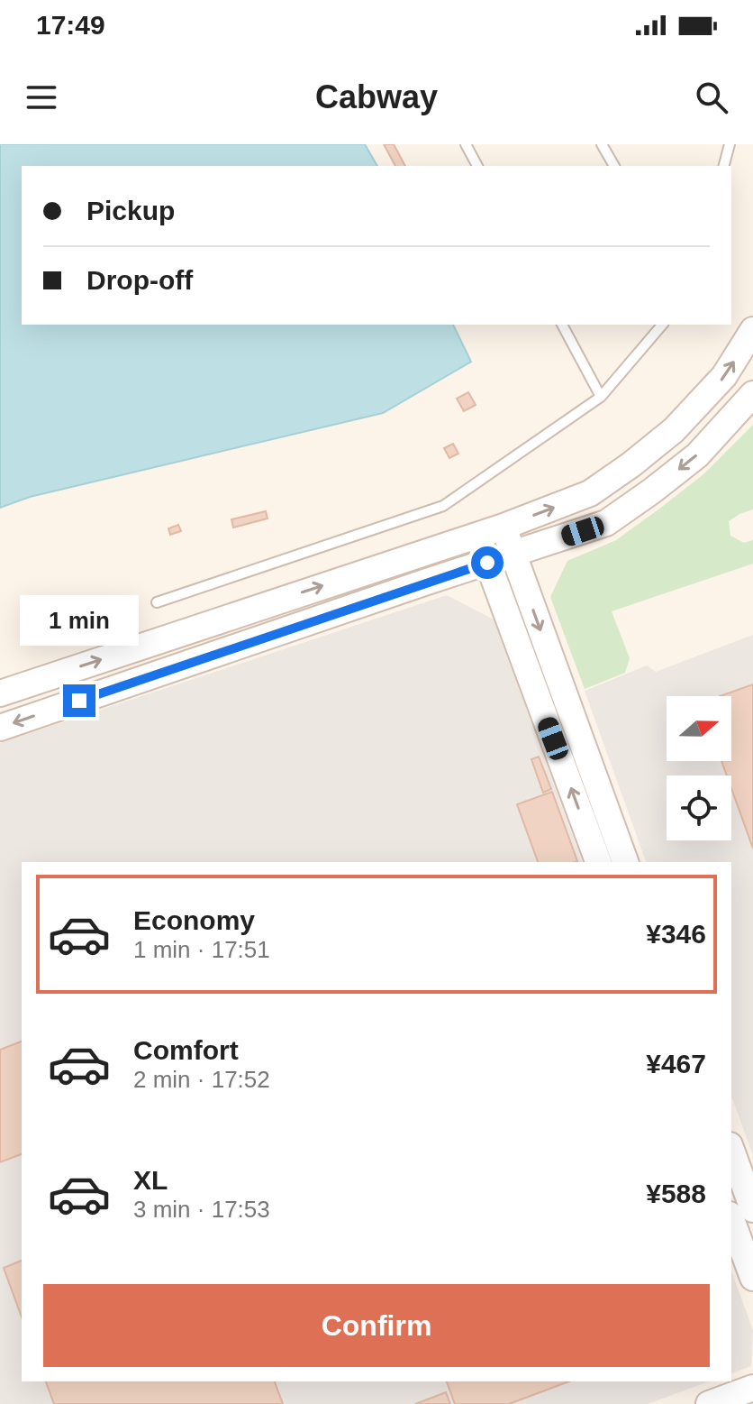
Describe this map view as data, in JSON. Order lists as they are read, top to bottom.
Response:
{
  "north": "right",
  "page": {
    "status": "17:49",
    "header": "Cabway",
    "banner": ["Pickup", "Drop-off"],
    "bubble": "1 min",
    "list": [
      {
        "name": "Economy",
        "note": "1 min · 17:51",
        "value": "¥346"
      },
      {
        "name": "Comfort",
        "note": "2 min · 17:52",
        "value": "¥467"
      },
      {
        "name": "XL",
        "note": "3 min · 17:53",
        "value": "¥588"
      }
    ],
    "buttons": "Confirm"
  }
}
